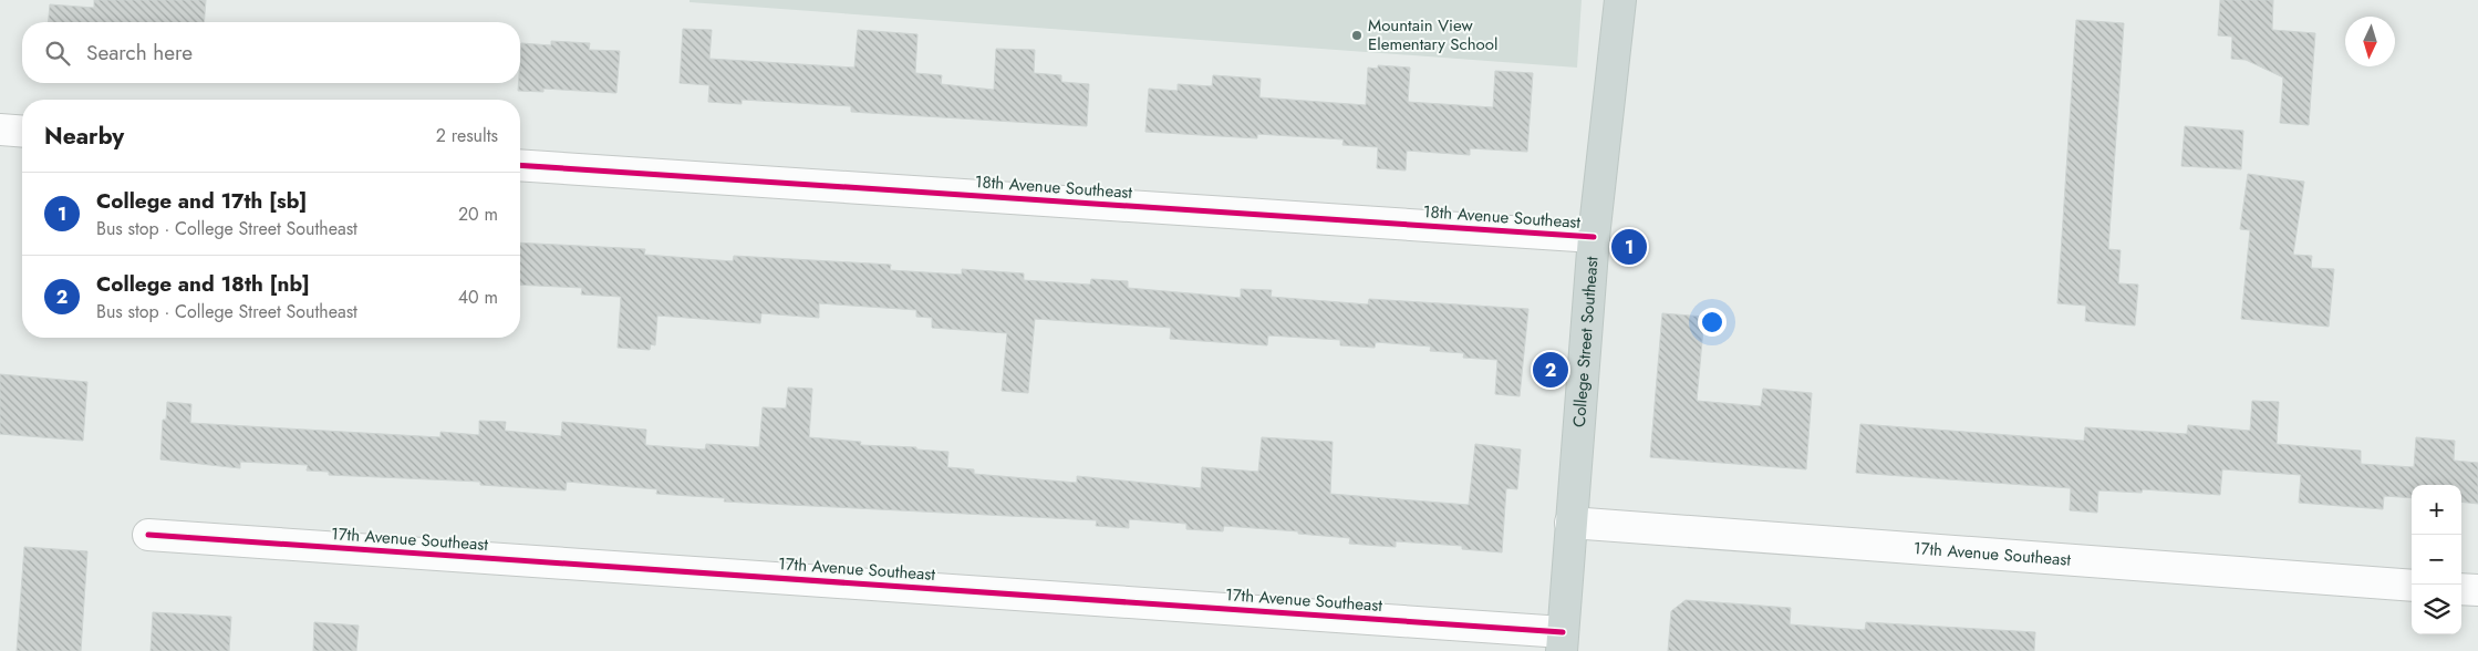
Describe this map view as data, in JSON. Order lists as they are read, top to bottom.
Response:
{
  "streets": {
    "main road": ["College Street Southeast"],
    "street": ["18th Avenue Southeast", "17th Avenue Southeast"]
  },
  "crossings": [
    ["18th Avenue Southeast", "College Street Southeast"],
    ["College Street Southeast", "17th Avenue Southeast"]
  ],
  "places": ["Mountain View Elementary School"],
  "north": "bottom",
  "page": {
    "search": "Search here",
    "heading": ["Nearby", "2 results"],
    "list": [
      {
        "mark": "1",
        "name": "College and 17th [sb]",
        "note": "Bus stop · College Street Southeast",
        "value": "20 m"
      },
      {
        "mark": "2",
        "name": "College and 18th [nb]",
        "note": "Bus stop · College Street Southeast",
        "value": "40 m"
      }
    ],
    "pins": ["1", "2"],
    "map_buttons": ["+", "−"]
  }
}
